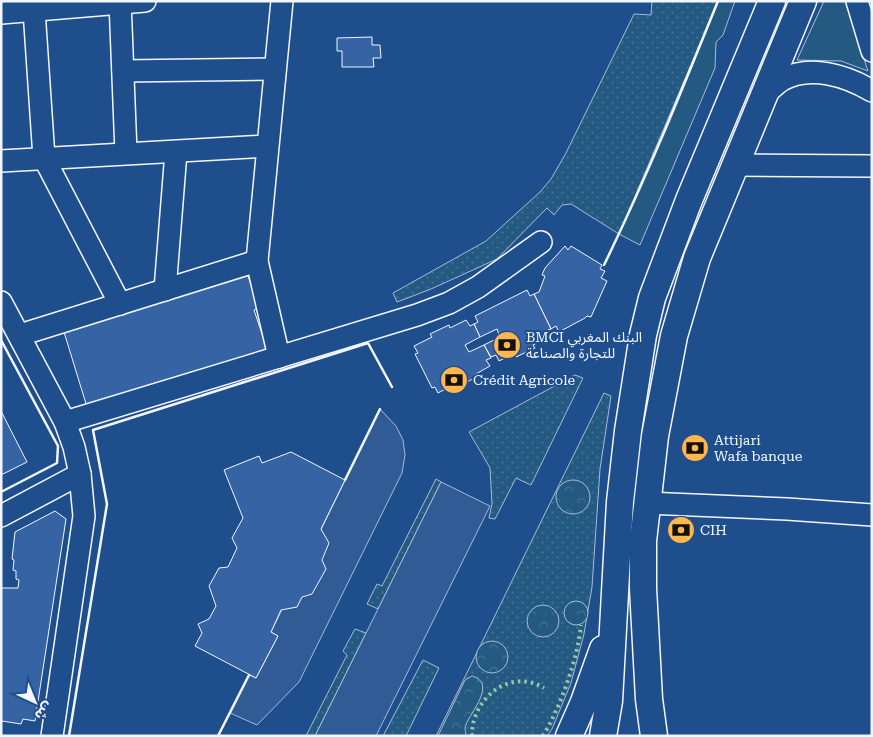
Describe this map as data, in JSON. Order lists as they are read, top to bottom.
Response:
{
  "places": {
    "bank": [
      "BMCI البنك المغربي للتجارة والصناعة",
      "Crédit Agricole",
      "Attijari Wafa banque",
      "CIH"
    ]
  },
  "north": "bottom right"
}
